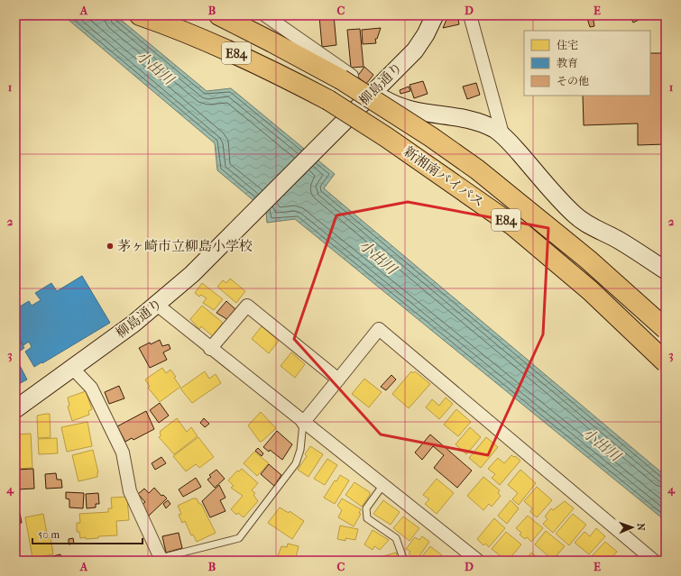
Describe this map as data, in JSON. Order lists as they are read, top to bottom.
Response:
{
  "streets": {
    "highway": ["E84", "新湘南バイパス"],
    "street": ["柳島通り"]
  },
  "water": ["小出川"],
  "places": ["茅ヶ崎市立柳島小学校"],
  "legend": ["住宅", "教育", "その他"],
  "scale_bar": "50 m",
  "north": "right",
  "grid": {
    "columns": [
      "A",
      "B",
      "C",
      "D",
      "E"
    ],
    "rows": [
      "1",
      "2",
      "3",
      "4"
    ]
  }
}
